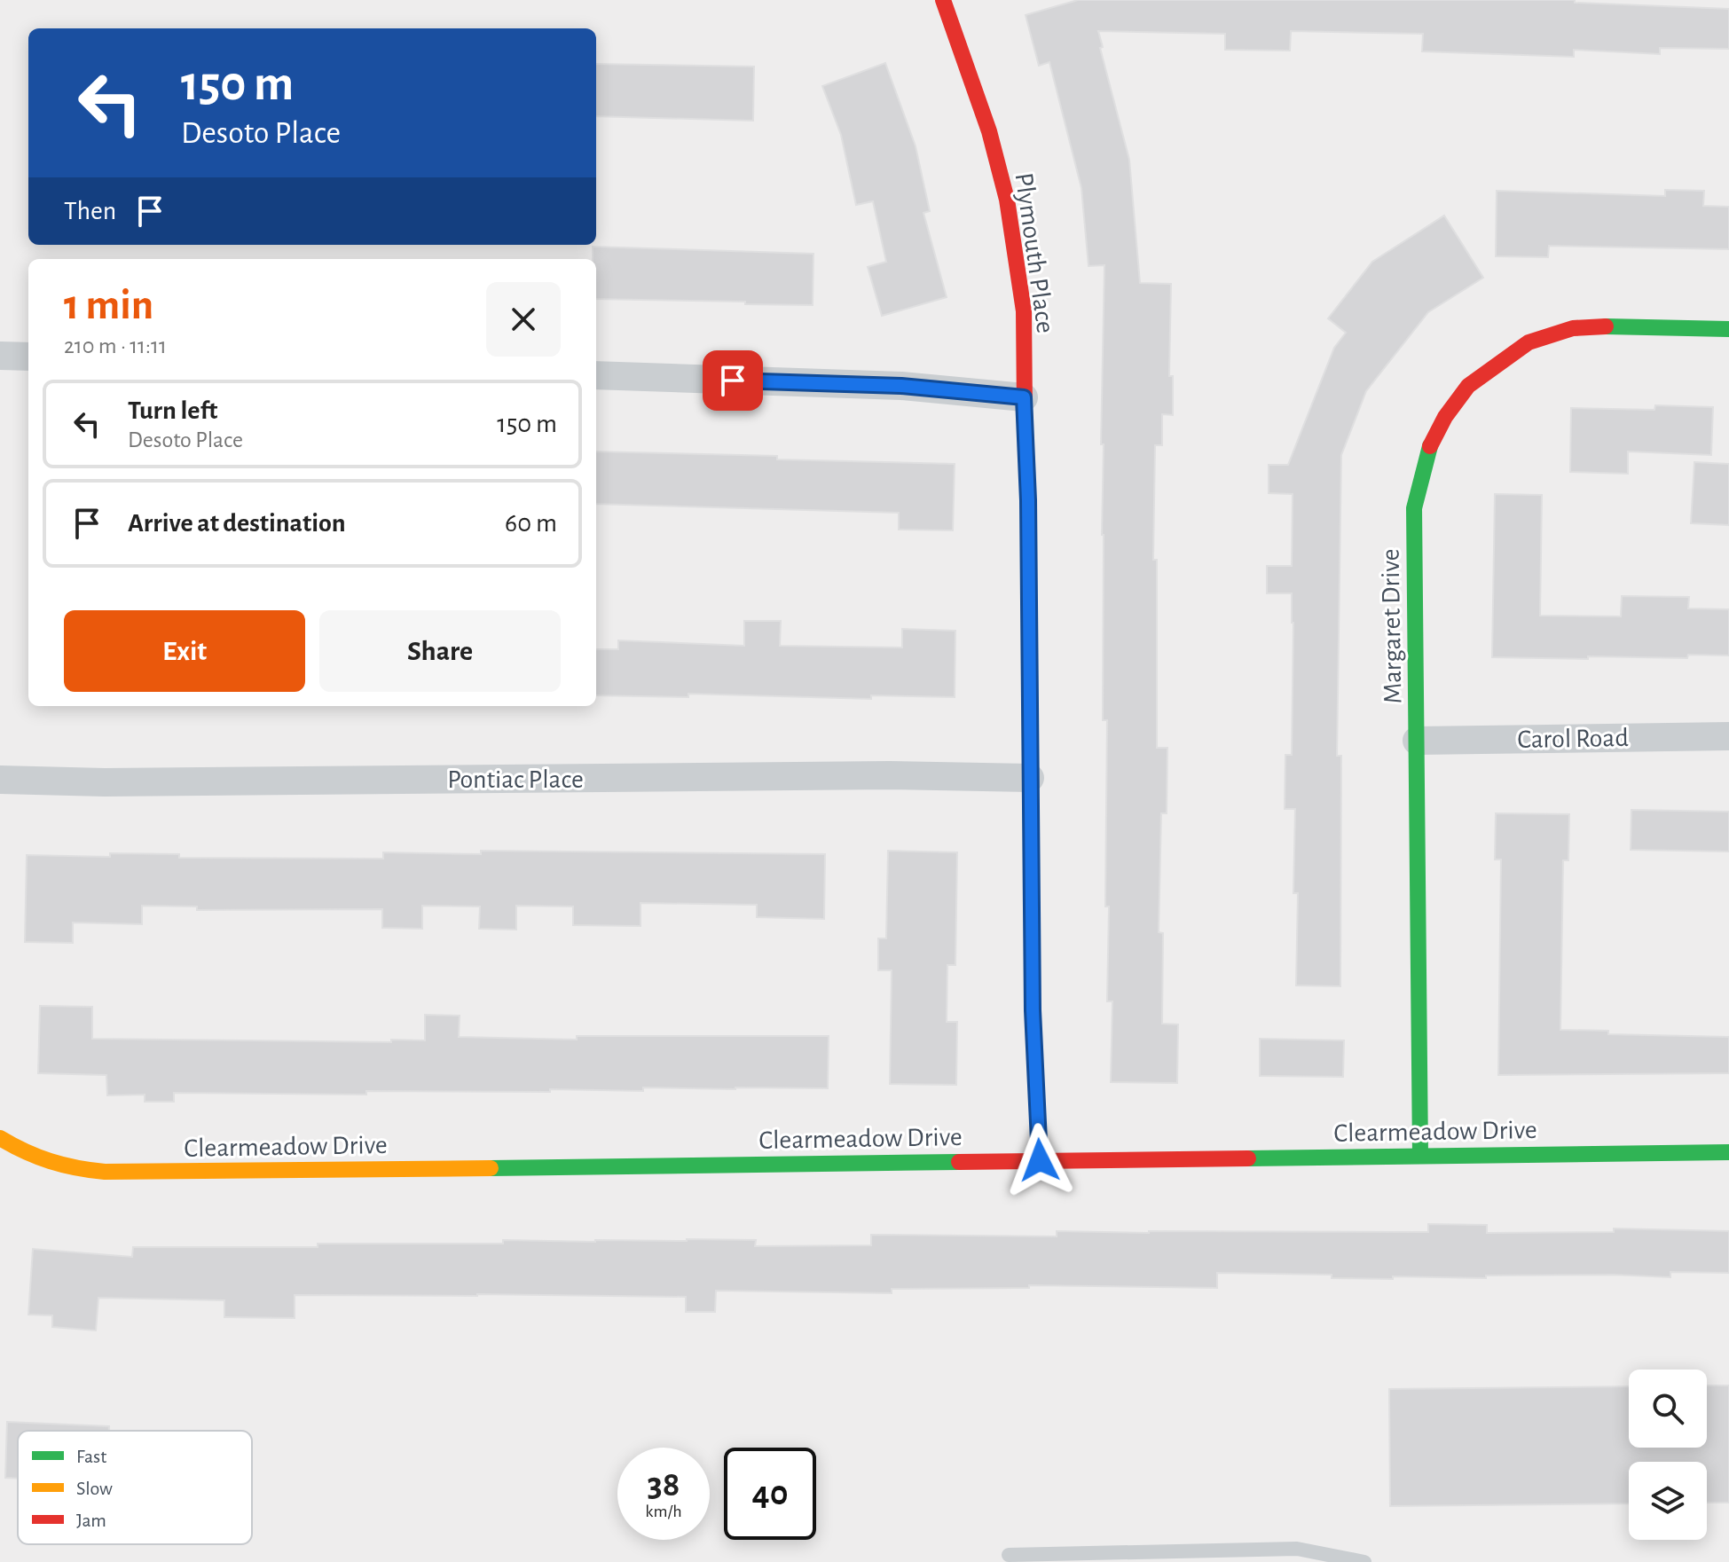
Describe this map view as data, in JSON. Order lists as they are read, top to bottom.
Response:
{
  "streets": {
    "street": [
      "Plymouth Place",
      "Margaret Drive",
      "Carol Road",
      "Pontiac Place",
      "Clearmeadow Drive"
    ]
  },
  "crossings": [
    ["Plymouth Place", "Pontiac Place"],
    ["Plymouth Place", "Clearmeadow Drive"],
    ["Margaret Drive", "Carol Road"],
    ["Margaret Drive", "Clearmeadow Drive"]
  ],
  "legend": ["Fast", "Slow", "Jam"],
  "page": {
    "turn": ["150 m", "Desoto Place"],
    "then": "Then",
    "heading": ["1 min", "210 m · 11:11"],
    "list": [
      {
        "name": "Turn left",
        "note": "Desoto Place",
        "value": "150 m"
      },
      {
        "name": "Arrive at destination",
        "value": "60 m"
      }
    ],
    "buttons": ["Exit", "Share"],
    "speed": "38 km/h",
    "limit": "40"
  }
}
